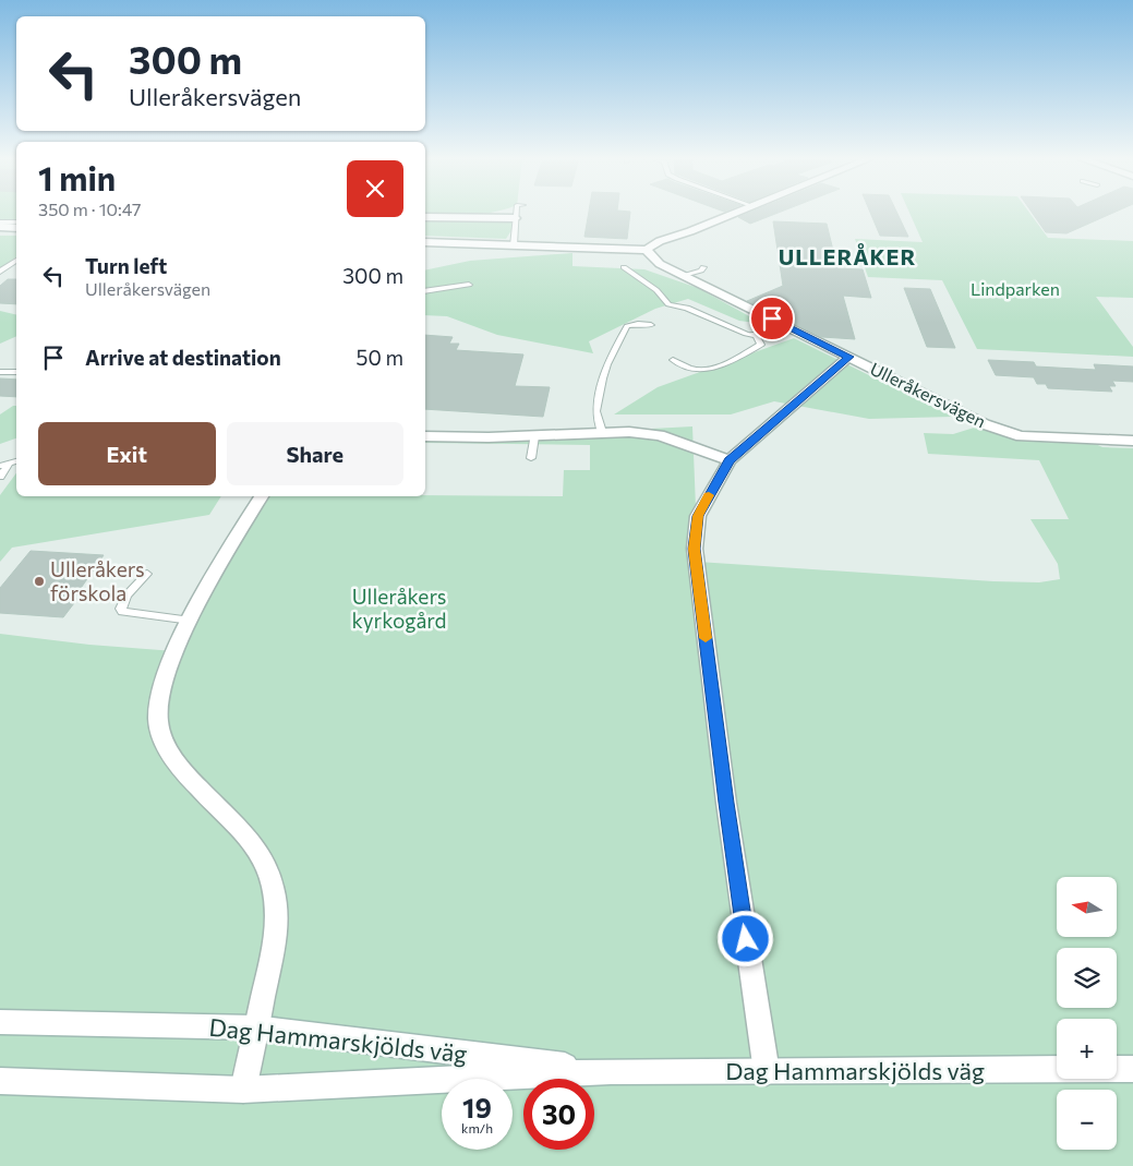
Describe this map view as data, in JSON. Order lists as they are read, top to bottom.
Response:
{
  "streets": {
    "street": ["Ulleråkersvägen", "Dag Hammarskjölds väg"]
  },
  "districts": ["ULLERÅKER"],
  "parks": ["Lindparken", "Ulleråkers kyrkogård"],
  "places": ["Ulleråkers förskola"],
  "north": "left",
  "page": {
    "turn": ["300 m", "Ulleråkersvägen"],
    "heading": ["1 min", "350 m · 10:47"],
    "list": [
      {
        "name": "Turn left",
        "note": "Ulleråkersvägen",
        "value": "300 m"
      },
      {
        "name": "Arrive at destination",
        "value": "50 m"
      }
    ],
    "buttons": ["Exit", "Share"],
    "map_buttons": ["+", "−"],
    "speed": "19 km/h",
    "limit": "30"
  }
}
